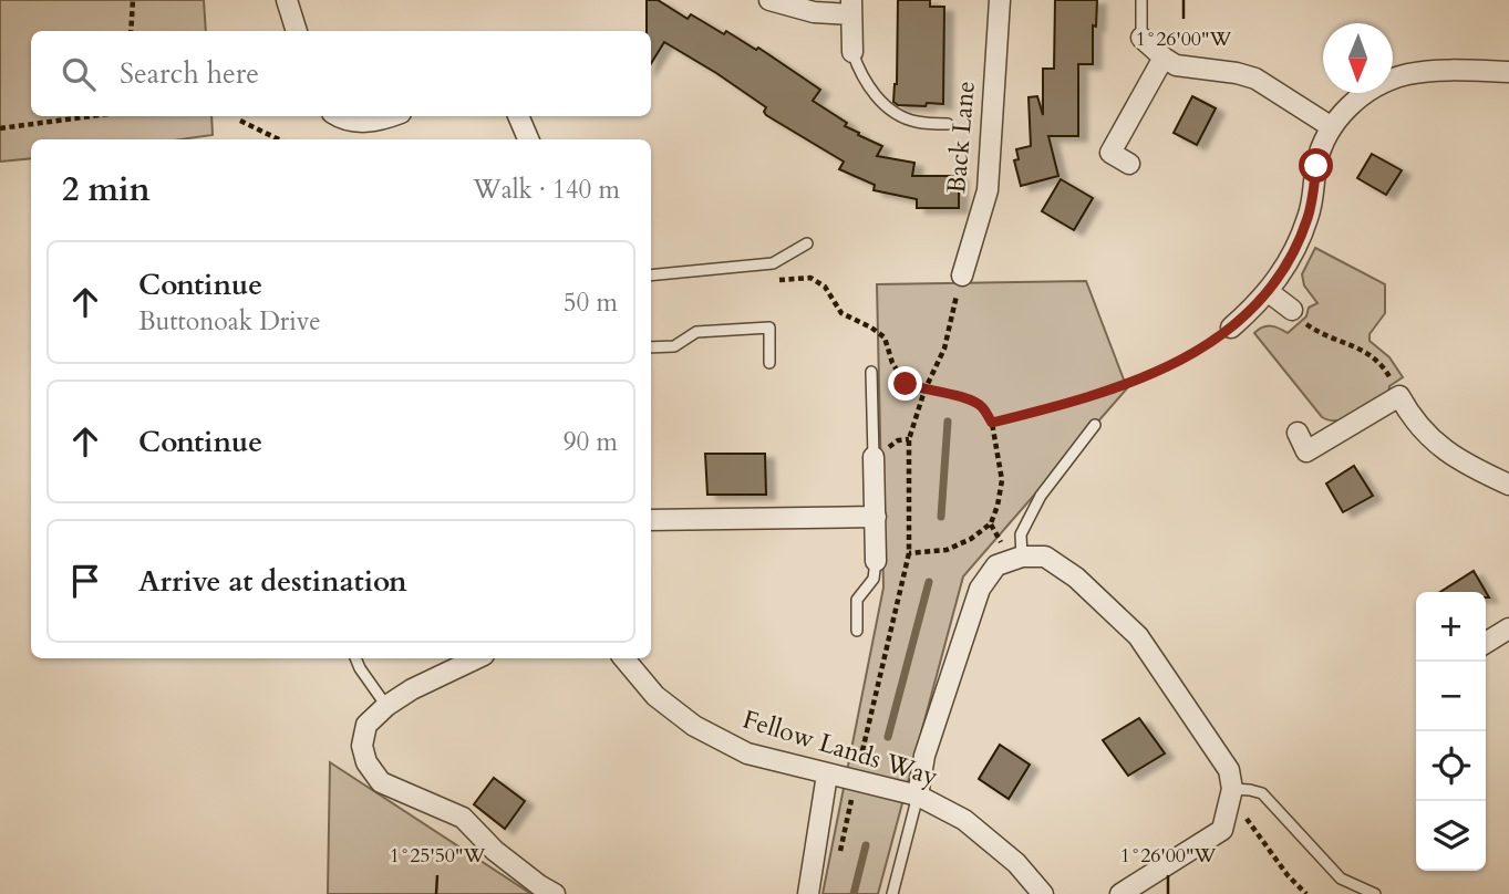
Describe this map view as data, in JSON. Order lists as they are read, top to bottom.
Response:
{
  "streets": {
    "street": ["Back Lane", "Fellow Lands Way"]
  },
  "north": "bottom",
  "page": {
    "search": "Search here",
    "heading": ["2 min", "Walk · 140 m"],
    "list": [
      ["Continue", "Buttonoak Drive", "50 m"],
      ["Continue", "90 m"],
      "Arrive at destination"
    ],
    "map_buttons": ["+", "−"]
  },
  "coordinates": ["1°26'00\"W", "1°25'50\"W"]
}
